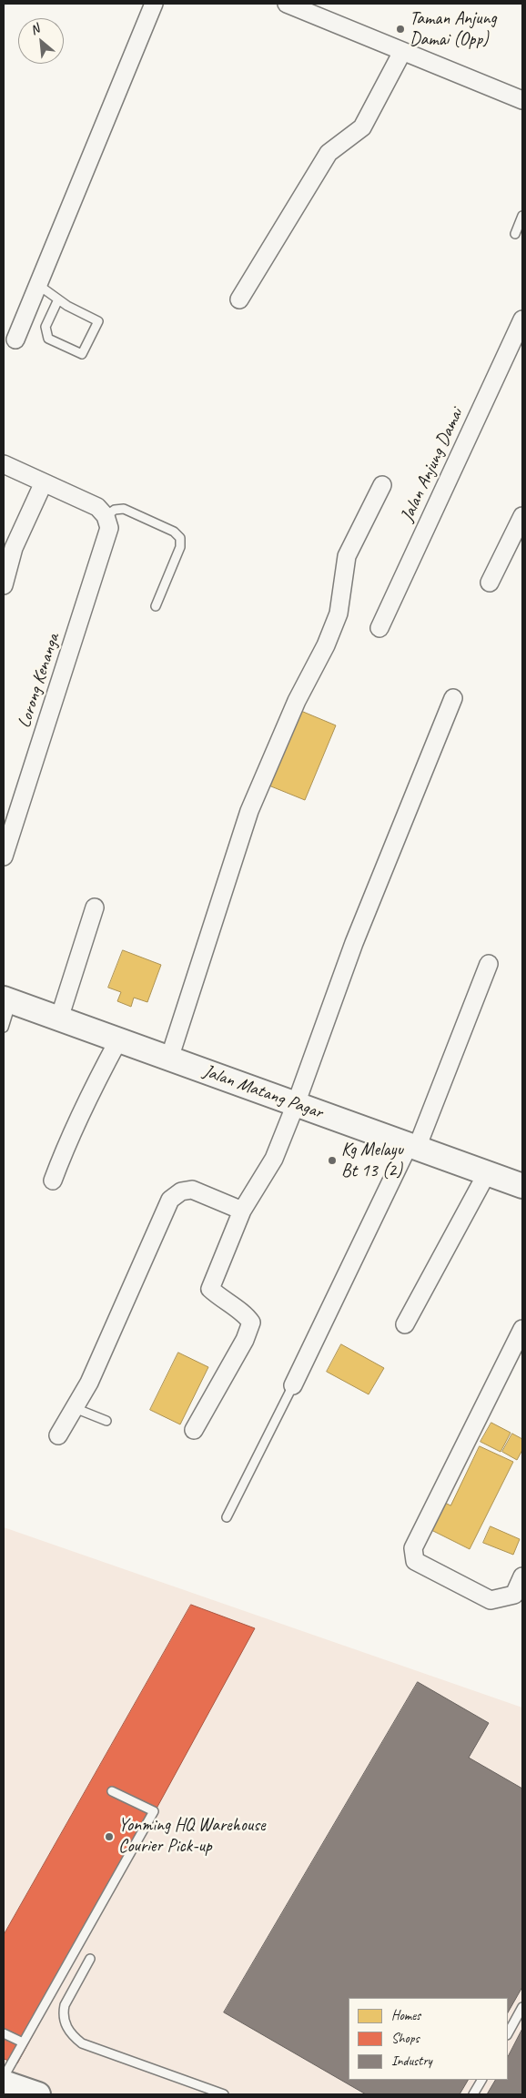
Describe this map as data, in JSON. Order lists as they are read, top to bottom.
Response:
{
  "streets": {
    "main road": ["Jalan Matang Pagar"],
    "street": ["Jalan Anjung Damai", "Lorong Kenanga"]
  },
  "places": ["Taman Anjung Damai (Opp)", "Kg Melayu Bt 13 (2)", "Yonming HQ Warehouse Courier Pick-up"],
  "legend": ["Homes", "Shops", "Industry"],
  "north": "top left"
}
